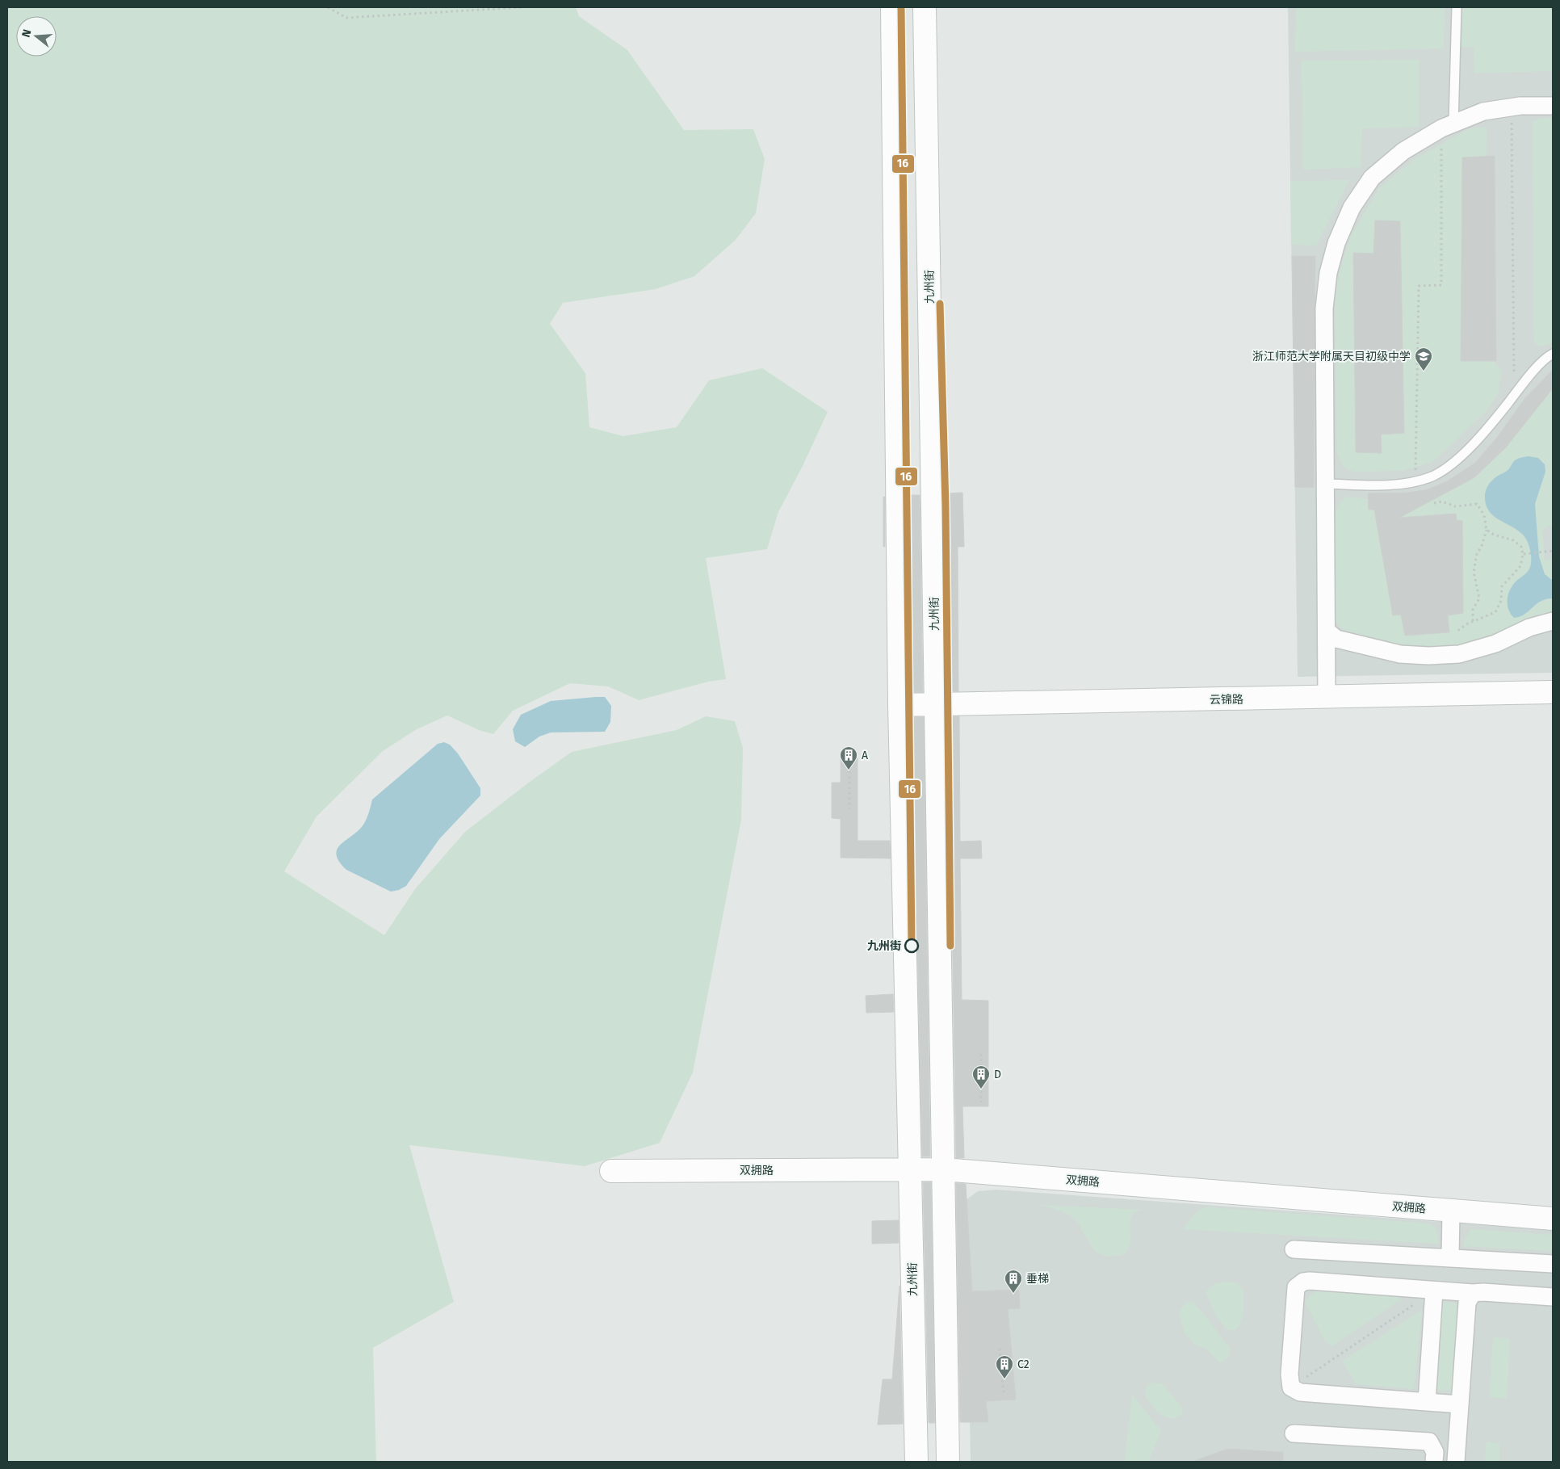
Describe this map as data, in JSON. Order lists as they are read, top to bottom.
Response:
{
  "streets": {
    "main road": ["九州街", "云锦路", "双拥路"]
  },
  "crossings": [
    ["九州街", "云锦路"],
    ["九州街", "双拥路"]
  ],
  "places": {
    "school or university": ["浙江师范大学附属天目初级中学"],
    "building": [
      "A",
      "D",
      "垂梯",
      "C2"
    ],
    "other": ["九州街"]
  },
  "lines": ["transit line 16"],
  "north": "left"
}
